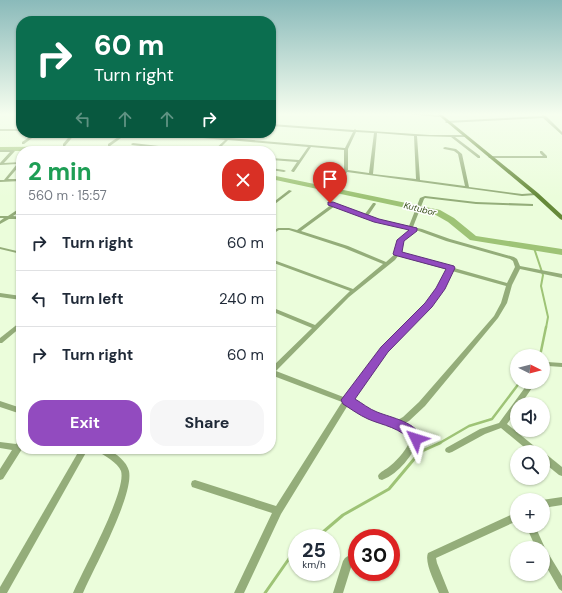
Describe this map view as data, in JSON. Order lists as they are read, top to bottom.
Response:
{
  "water": ["Kutubor"],
  "north": "right",
  "page": {
    "turn": ["60 m", "Turn right"],
    "heading": ["2 min", "560 m · 15:57"],
    "list": [
      {
        "name": "Turn right",
        "value": "60 m"
      },
      {
        "name": "Turn left",
        "value": "240 m"
      },
      {
        "name": "Turn right",
        "value": "60 m"
      }
    ],
    "map_buttons": ["+", "−"],
    "buttons": ["Exit", "Share"],
    "speed": "25 km/h",
    "limit": "30"
  }
}
